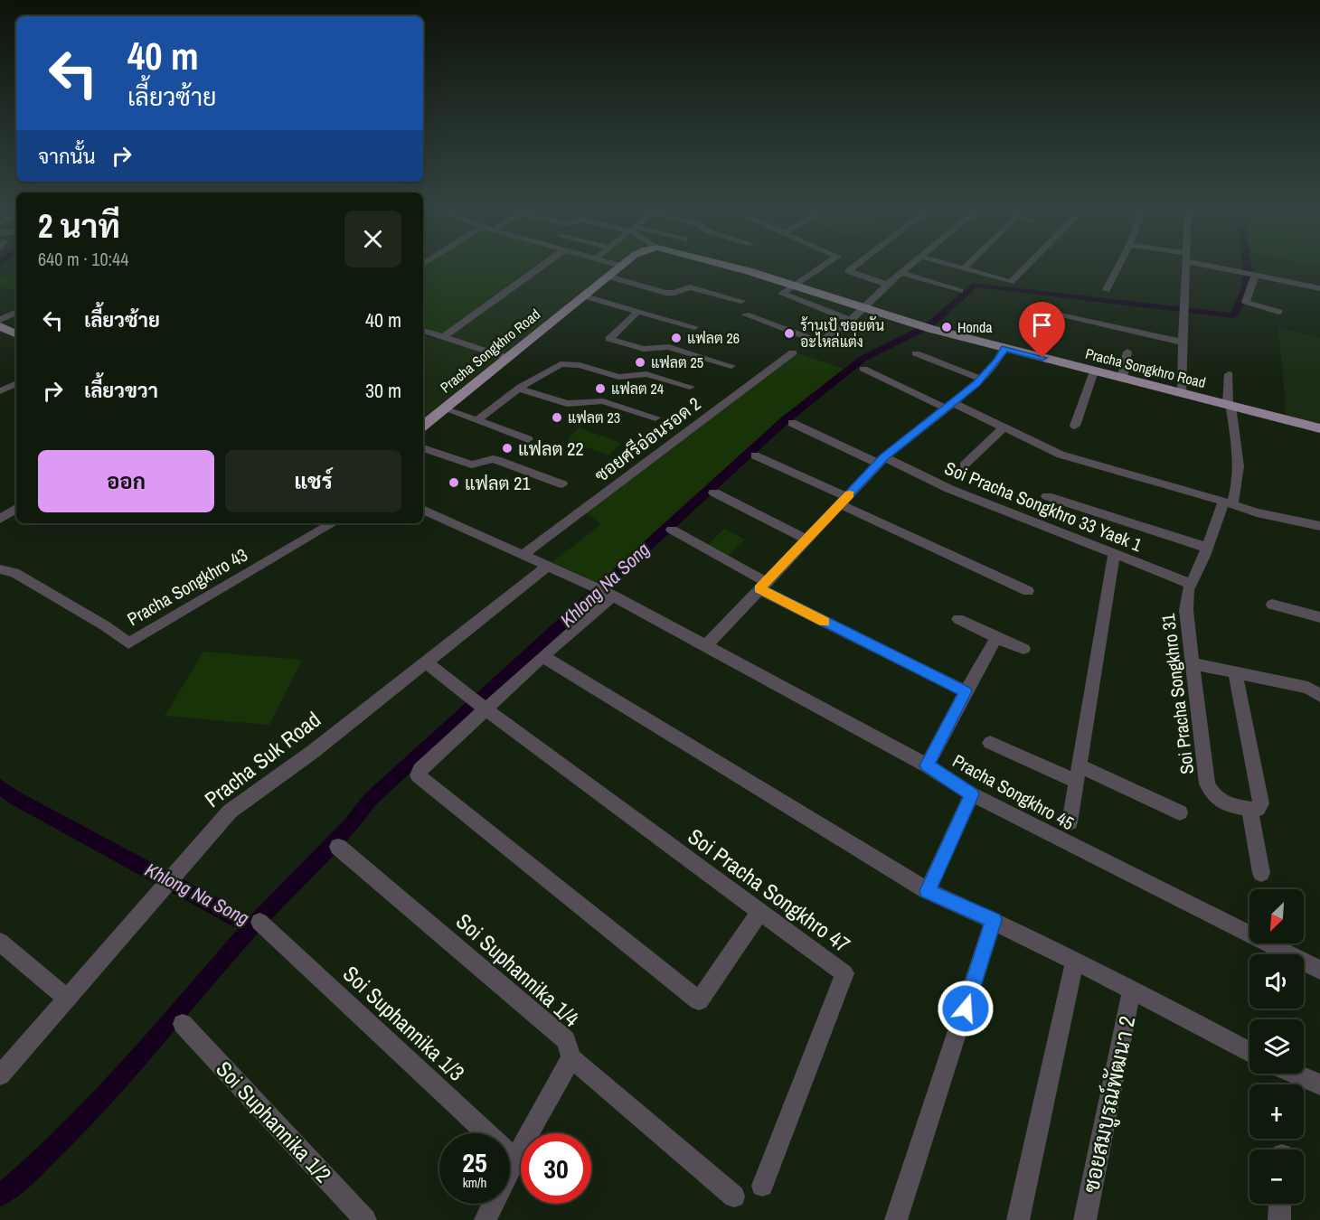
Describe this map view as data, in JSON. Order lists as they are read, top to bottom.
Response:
{
  "streets": {
    "main road": ["Pracha Songkhro Road"],
    "street": [
      "ซอยศรีอ่อนรอด 2",
      "Soi Pracha Songkhro 33 Yaek 1",
      "Pracha Songkhro 43",
      "Soi Pracha Songkhro 31",
      "Pracha Suk Road",
      "Pracha Songkhro 45",
      "Soi Pracha Songkhro 47",
      "Soi Suphannika 1/4",
      "Soi Suphannika 1/3",
      "ซอยสมบูรณ์พัฒนา 2",
      "Soi Suphannika 1/2"
    ]
  },
  "crossings": [
    ["Pracha Songkhro Road", "Soi Pracha Songkhro 31"],
    ["Soi Pracha Songkhro 33 Yaek 1", "Soi Pracha Songkhro 31"],
    ["Pracha Suk Road", "Pracha Songkhro 45"],
    ["Pracha Suk Road", "Soi Pracha Songkhro 47"]
  ],
  "water": ["Khlong Na Song"],
  "places": [
    "Honda",
    "ร้านเป้ ซอยตัน อะไหล่แต่ง",
    "แฟลต 26",
    "แฟลต 25",
    "แฟลต 24",
    "แฟลต 23",
    "แฟลต 22",
    "แฟลต 21"
  ],
  "north": "bottom left",
  "page": {
    "turn": ["40 m", "เลี้ยวซ้าย"],
    "then": "จากนั้น",
    "heading": ["2 นาที", "640 m · 10:44"],
    "list": [
      {
        "name": "เลี้ยวซ้าย",
        "value": "40 m"
      },
      {
        "name": "เลี้ยวขวา",
        "value": "30 m"
      }
    ],
    "buttons": ["ออก", "แชร์"],
    "map_buttons": ["+", "−"],
    "speed": "25 km/h",
    "limit": "30"
  }
}
